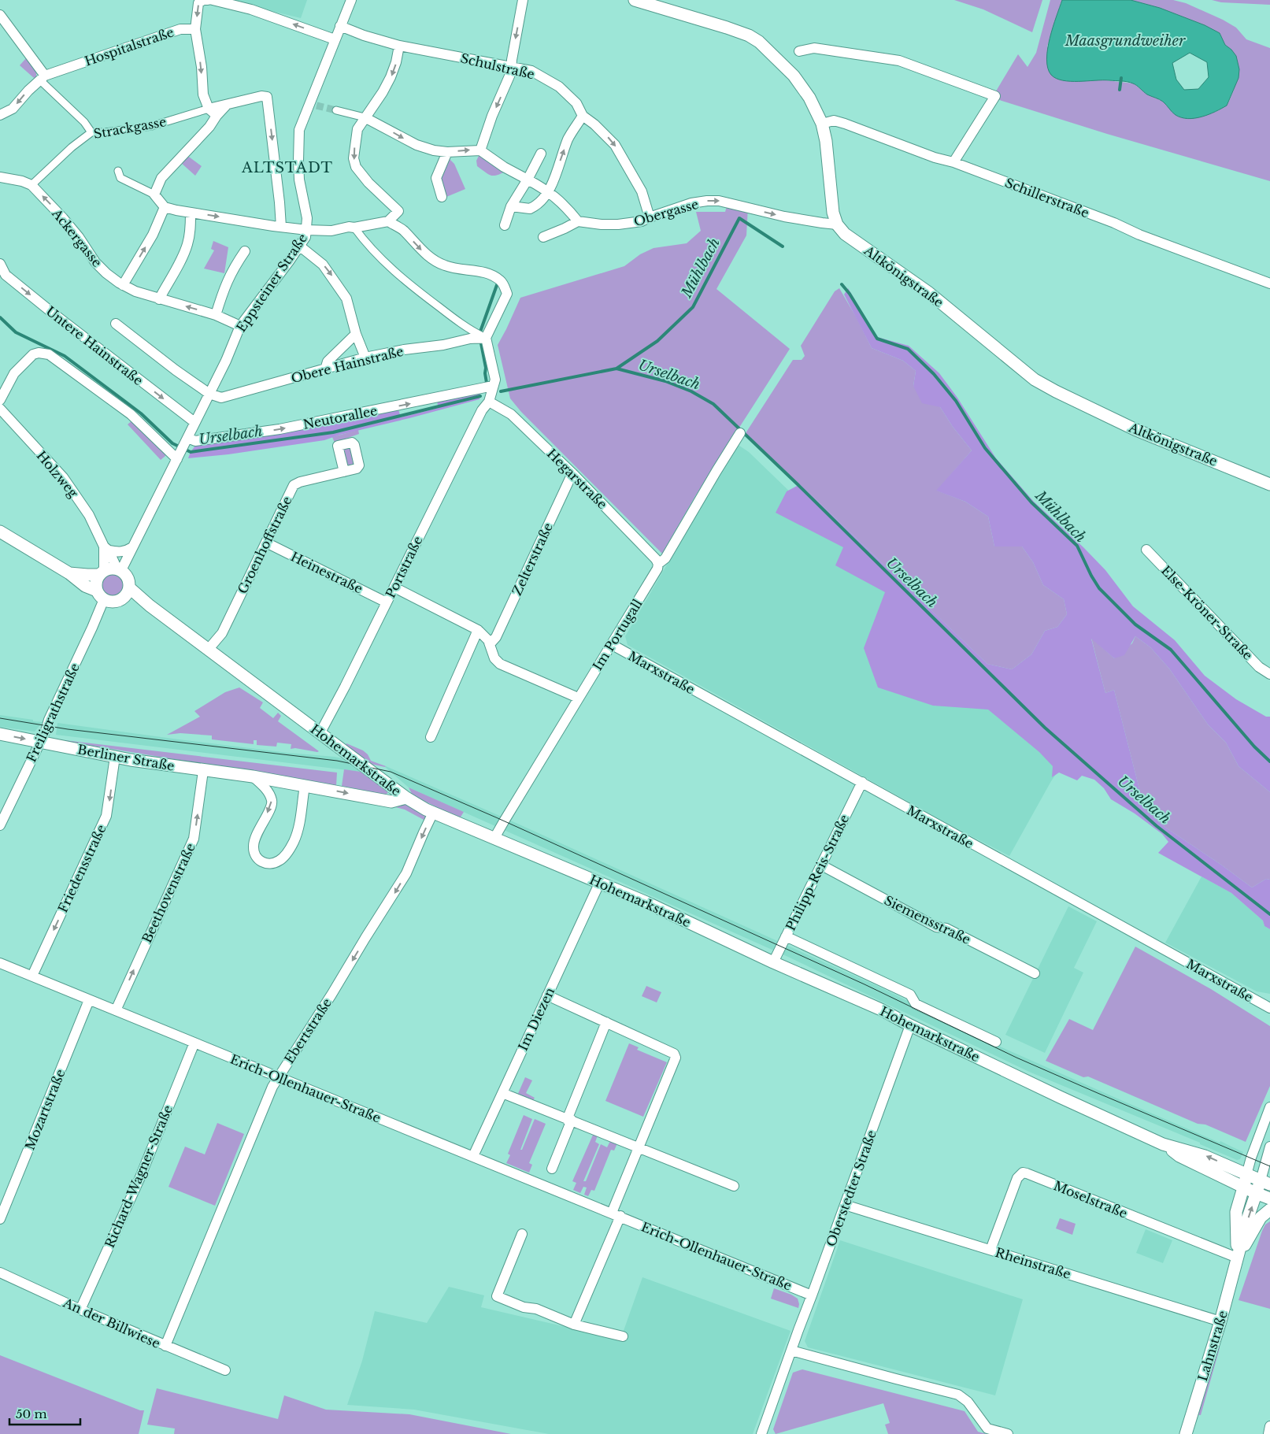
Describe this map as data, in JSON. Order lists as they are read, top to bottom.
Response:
{
  "streets": {
    "street": [
      "Hospitalstraße",
      "Schulstraße",
      "Strackgasse",
      "Schillerstraße",
      "Obergasse",
      "Ackergasse",
      "Altkönigstraße",
      "Eppsteiner Straße",
      "Untere Hainstraße",
      "Obere Hainstraße",
      "Neutorallee",
      "Holzweg",
      "Hegarstraße",
      "Groenhoffstraße",
      "Zelterstraße",
      "Portstraße",
      "Heinestraße",
      "Else-Kröner-Straße",
      "Im Portugall",
      "Marxstraße",
      "Freiligrathstraße",
      "Berliner Straße",
      "Hohemarkstraße",
      "Friedensstraße",
      "Philipp-Reis-Straße",
      "Beethovenstraße",
      "Siemensstraße",
      "Im Diezen",
      "Ebertstraße",
      "Erich-Ollenhauer-Straße",
      "Mozartstraße",
      "Richard-Wagner-Straße",
      "Oberstedter Straße",
      "Moselstraße",
      "Rheinstraße",
      "An der Billwiese",
      "Lahnstraße"
    ]
  },
  "crossings": [
    ["Strackgasse", "Ackergasse"],
    ["Schillerstraße", "Altkönigstraße"],
    ["Obergasse", "Altkönigstraße"],
    ["Ackergasse", "Eppsteiner Straße"],
    ["Eppsteiner Straße", "Untere Hainstraße"],
    ["Eppsteiner Straße", "Obere Hainstraße"],
    ["Eppsteiner Straße", "Neutorallee"],
    ["Eppsteiner Straße", "Holzweg"],
    ["Eppsteiner Straße", "Freiligrathstraße"],
    ["Eppsteiner Straße", "Hohemarkstraße"],
    ["Obere Hainstraße", "Portstraße"],
    ["Neutorallee", "Portstraße"],
    ["Holzweg", "Freiligrathstraße"],
    ["Holzweg", "Hohemarkstraße"],
    ["Hegarstraße", "Zelterstraße"],
    ["Hegarstraße", "Portstraße"],
    ["Hegarstraße", "Im Portugall"],
    ["Groenhoffstraße", "Heinestraße"],
    ["Groenhoffstraße", "Hohemarkstraße"],
    ["Portstraße", "Heinestraße"],
    ["Portstraße", "Hohemarkstraße"],
    ["Im Portugall", "Marxstraße"],
    ["Im Portugall", "Hohemarkstraße"],
    ["Marxstraße", "Philipp-Reis-Straße"],
    ["Freiligrathstraße", "Berliner Straße"],
    ["Freiligrathstraße", "Hohemarkstraße"],
    ["Berliner Straße", "Hohemarkstraße"],
    ["Berliner Straße", "Friedensstraße"],
    ["Berliner Straße", "Beethovenstraße"],
    ["Hohemarkstraße", "Philipp-Reis-Straße"],
    ["Hohemarkstraße", "Im Diezen"],
    ["Hohemarkstraße", "Ebertstraße"],
    ["Hohemarkstraße", "Oberstedter Straße"],
    ["Hohemarkstraße", "Lahnstraße"],
    ["Friedensstraße", "Erich-Ollenhauer-Straße"],
    ["Philipp-Reis-Straße", "Siemensstraße"],
    ["Beethovenstraße", "Erich-Ollenhauer-Straße"],
    ["Im Diezen", "Erich-Ollenhauer-Straße"],
    ["Ebertstraße", "Erich-Ollenhauer-Straße"],
    ["Ebertstraße", "An der Billwiese"],
    ["Erich-Ollenhauer-Straße", "Mozartstraße"],
    ["Erich-Ollenhauer-Straße", "Richard-Wagner-Straße"],
    ["Erich-Ollenhauer-Straße", "Oberstedter Straße"],
    ["Richard-Wagner-Straße", "An der Billwiese"],
    ["Oberstedter Straße", "Rheinstraße"],
    ["Moselstraße", "Rheinstraße"],
    ["Moselstraße", "Lahnstraße"],
    ["Rheinstraße", "Lahnstraße"]
  ],
  "one_way": [
    "Obergasse",
    "Neutorallee",
    "Friedensstraße",
    "Beethovenstraße",
    "Ebertstraße"
  ],
  "districts": ["ALTSTADT"],
  "water": ["Maasgrundweiher", "Mühlbach", "Urselbach"],
  "scale_bar": "50 m"
}
